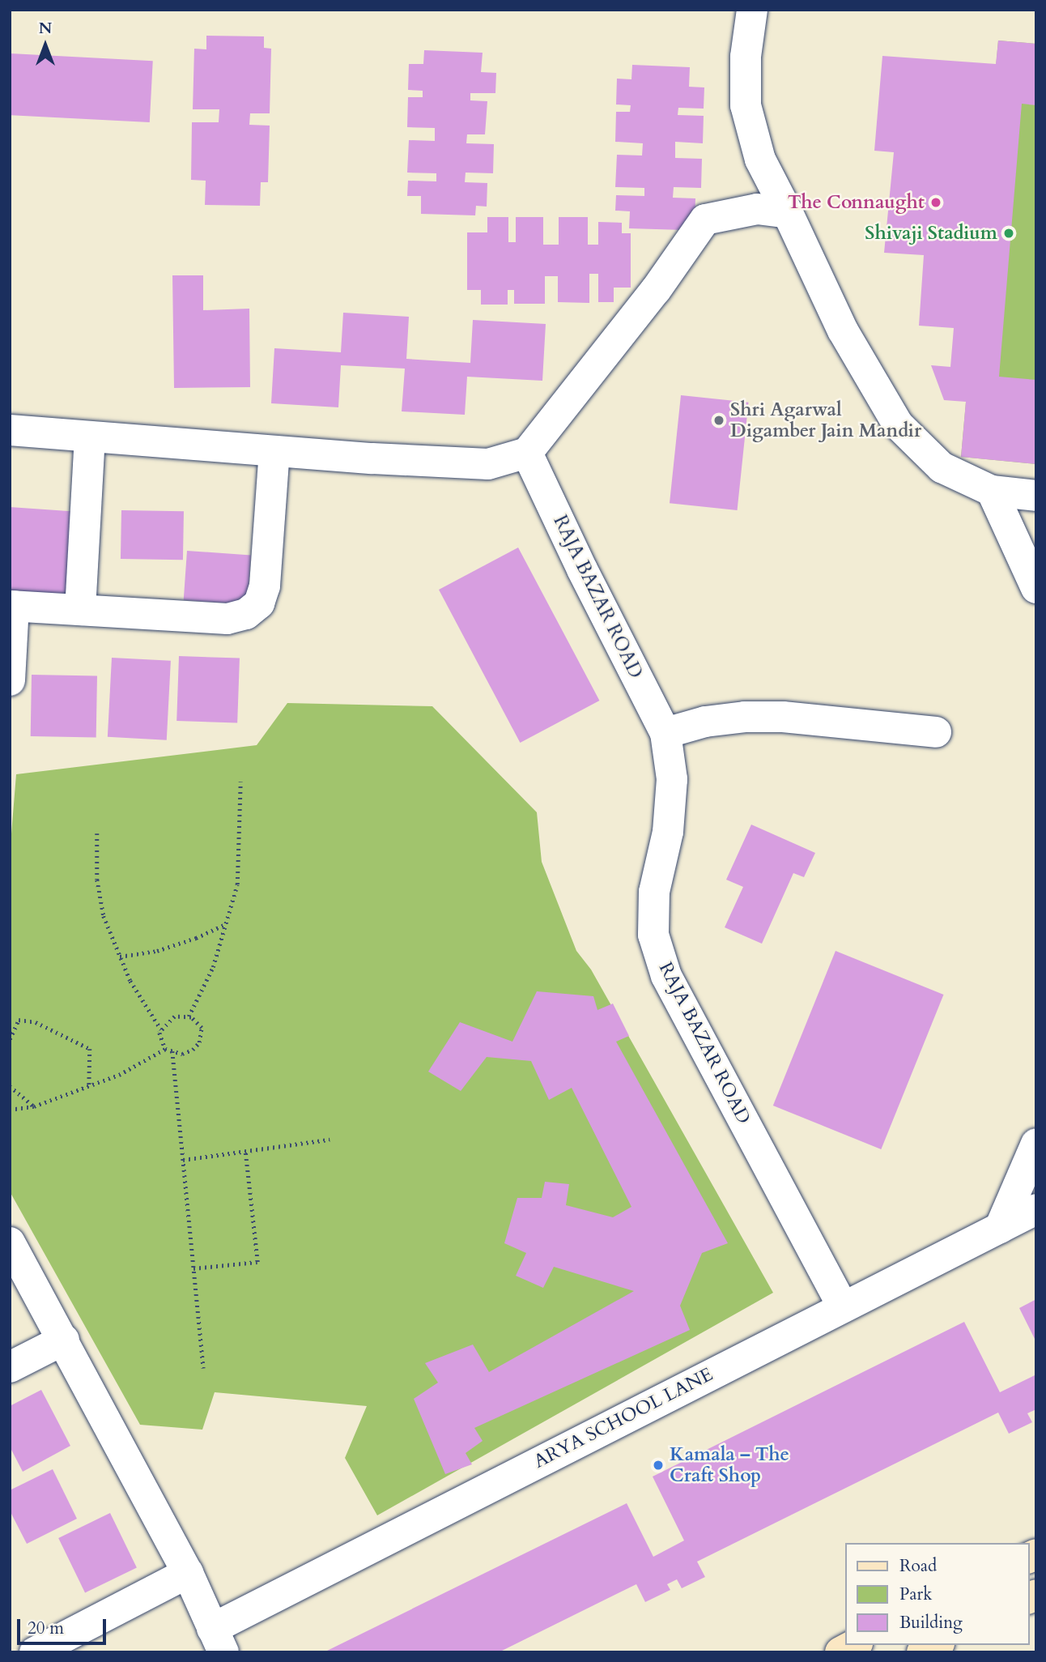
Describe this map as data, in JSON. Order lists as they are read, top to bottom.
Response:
{
  "streets": {
    "street": ["RAJA BAZAR ROAD", "ARYA SCHOOL LANE"]
  },
  "crossings": [
    ["RAJA BAZAR ROAD", "ARYA SCHOOL LANE"]
  ],
  "places": [
    "The Connaught",
    "Shivaji Stadium",
    "Shri Agarwal Digamber Jain Mandir",
    "Kamala – The Craft Shop"
  ],
  "legend": ["Road", "Park", "Building"],
  "scale_bar": "20 m",
  "north": "top"
}
